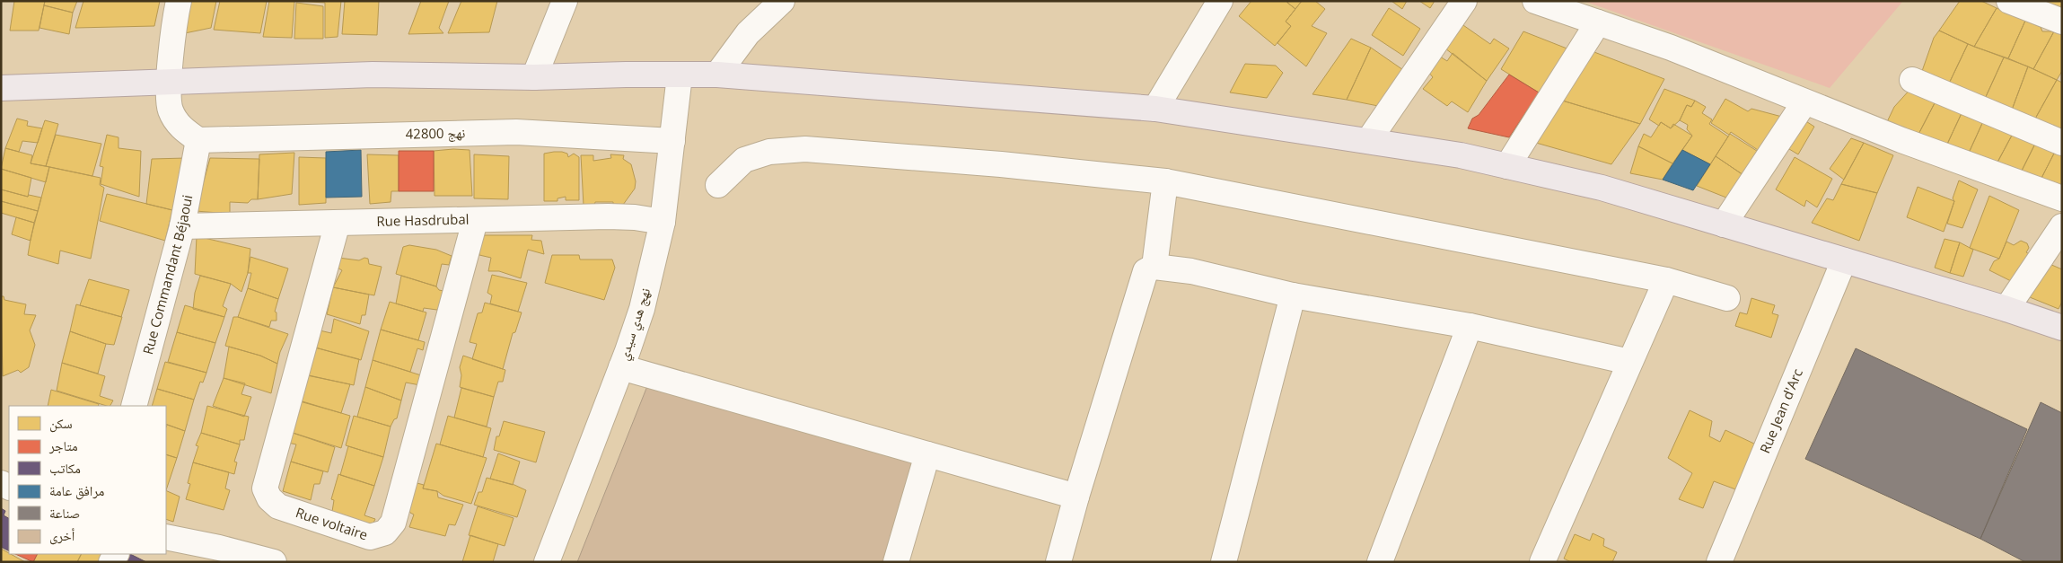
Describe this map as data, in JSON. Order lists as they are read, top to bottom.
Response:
{
  "streets": {
    "street": [
      "نهج 42800",
      "Rue Hasdrubal",
      "Rue Commandant Béjaoui",
      "نهج هدي سيدي",
      "Rue Jean d'Arc",
      "Rue voltaire"
    ]
  },
  "crossings": [
    ["نهج 42800", "Rue Commandant Béjaoui"],
    ["نهج 42800", "نهج هدي سيدي"],
    ["Rue Hasdrubal", "Rue Commandant Béjaoui"],
    ["Rue Hasdrubal", "نهج هدي سيدي"],
    ["Rue Hasdrubal", "Rue voltaire"]
  ],
  "legend": [
    "سكن",
    "متاجر",
    "مكاتب",
    "مرافق عامة",
    "صناعة",
    "أخرى"
  ]
}
